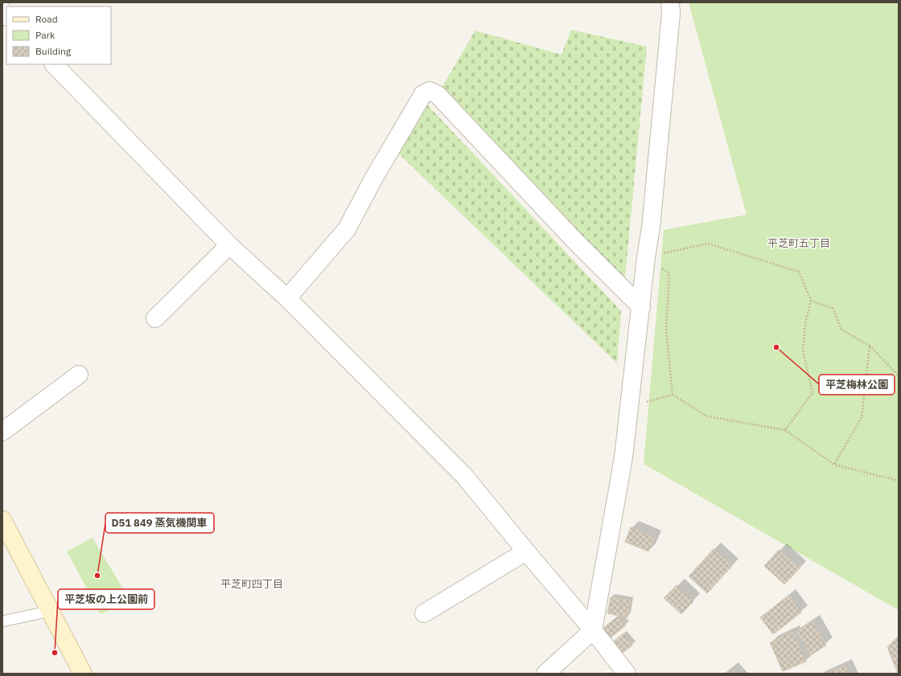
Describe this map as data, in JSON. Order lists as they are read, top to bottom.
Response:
{
  "districts": ["平芝町五丁目", "平芝町四丁目"],
  "places": ["平芝梅林公園", "D51 849 蒸気機関車", "平芝坂の上公園前"],
  "legend": ["Road", "Park", "Building"]
}
